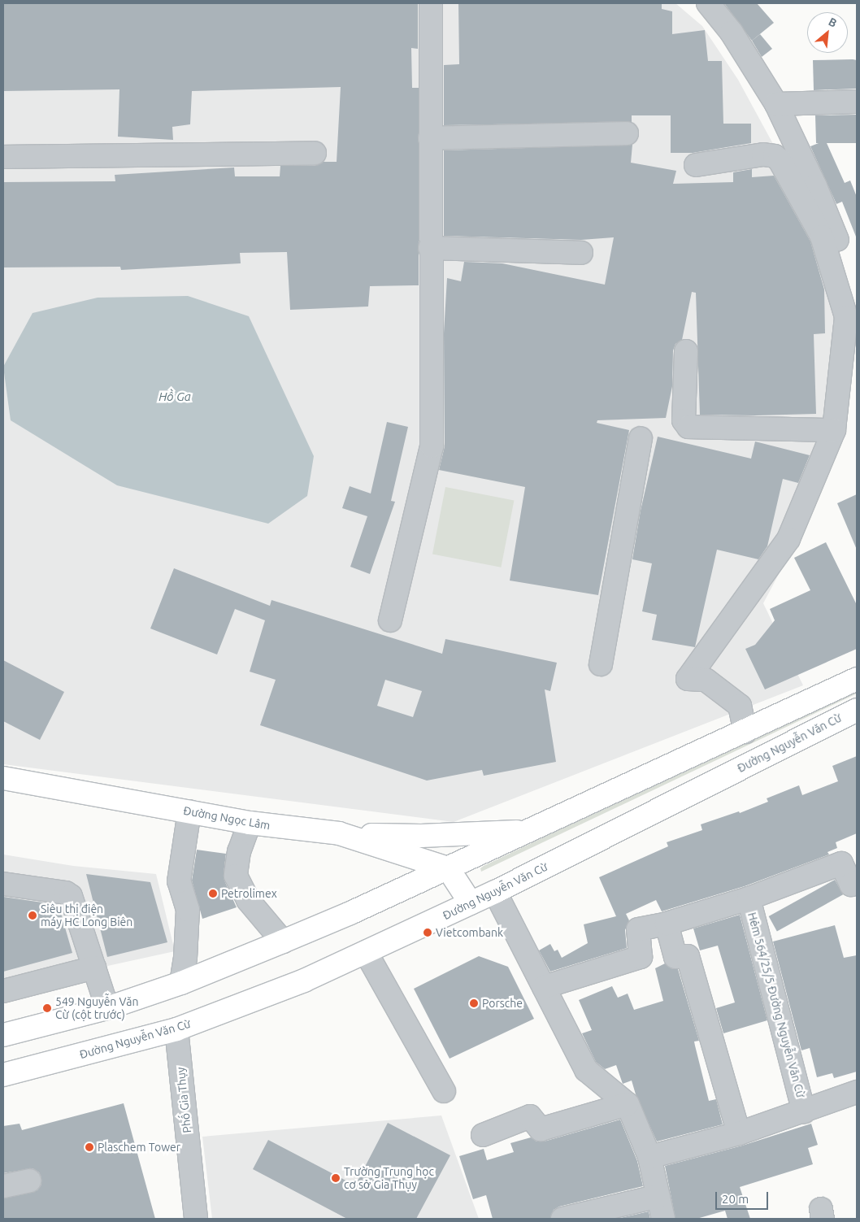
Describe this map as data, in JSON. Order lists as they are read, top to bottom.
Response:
{
  "streets": {
    "main road": ["Đường Nguyễn Văn Cừ", "Đường Ngọc Lâm"],
    "street": ["Hẻm 564/25/5 Đường Nguyễn Văn Cừ", "Phố Gia Thụy"]
  },
  "crossings": [
    ["Đường Nguyễn Văn Cừ", "Phố Gia Thụy"]
  ],
  "water": ["Hồ Ga"],
  "places": [
    "Petrolimex",
    "Siêu thị điện máy HC Long Biên",
    "Vietcombank",
    "Porsche",
    "549 Nguyễn Văn Cừ (cột trước)",
    "Plaschem Tower",
    "Trường Trung học cơ sở Gia Thụy"
  ],
  "scale_bar": "20 m",
  "north": "top right"
}
